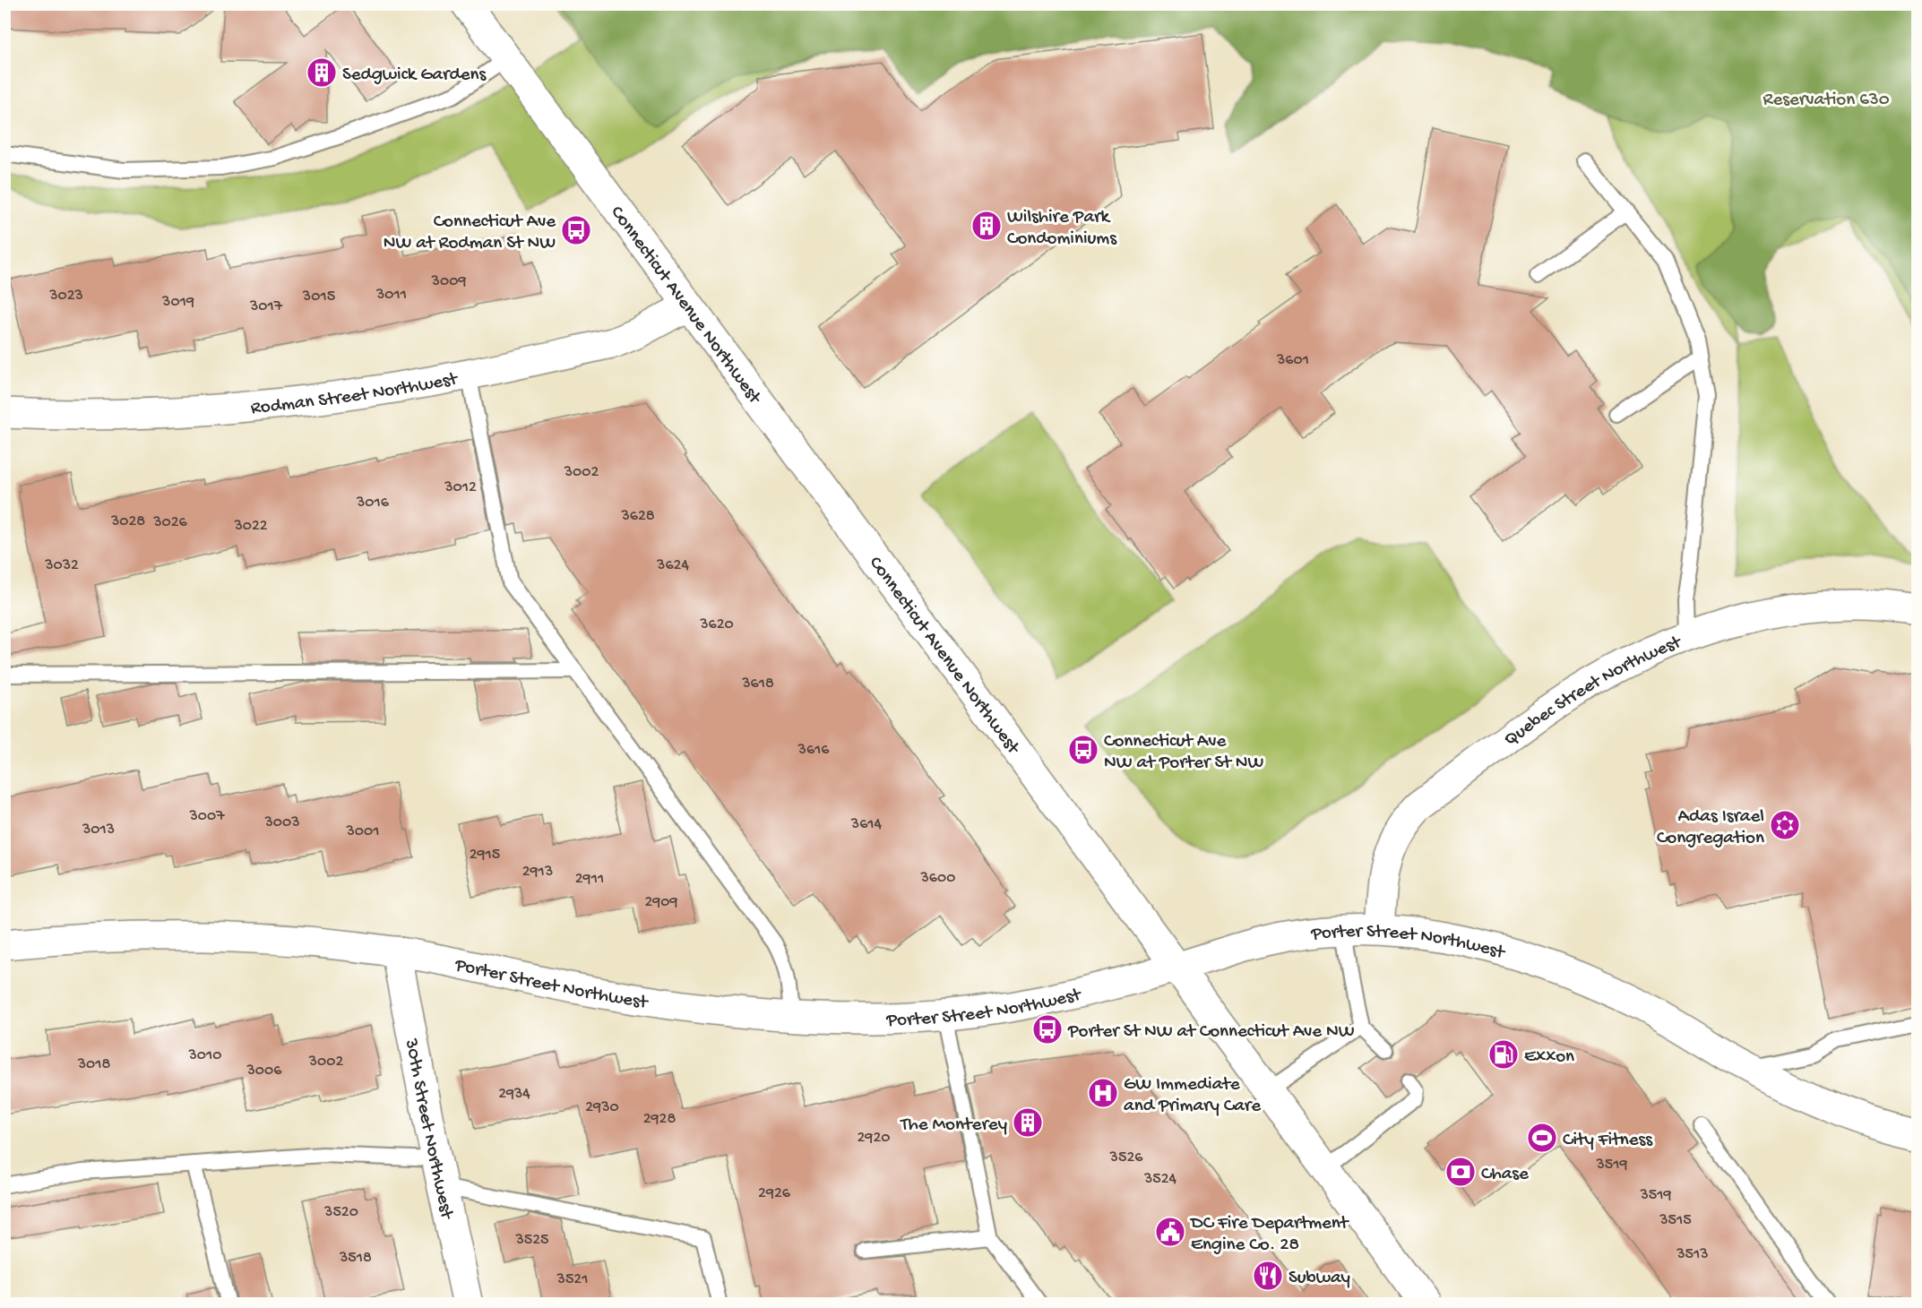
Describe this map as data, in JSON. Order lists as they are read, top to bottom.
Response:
{
  "streets": {
    "street": [
      "Connecticut Avenue Northwest",
      "Rodman Street Northwest",
      "Quebec Street Northwest",
      "Porter Street Northwest",
      "30th Street Northwest"
    ]
  },
  "crossings": [
    ["Connecticut Avenue Northwest", "Rodman Street Northwest"],
    ["Connecticut Avenue Northwest", "Porter Street Northwest"],
    ["Quebec Street Northwest", "Porter Street Northwest"],
    ["Porter Street Northwest", "30th Street Northwest"]
  ],
  "parks": ["Reservation 630"],
  "places": {
    "building": ["Sedgwick Gardens", "Wilshire Park Condominiums", "The Monterey"],
    "bus stop": ["Connecticut Ave NW at Rodman St NW", "Connecticut Ave NW at Porter St NW", "Porter St NW at Connecticut Ave NW"],
    "synagogue": ["Adas Israel Congregation"],
    "fuel station": ["Exxon"],
    "hospital": ["GW Immediate and Primary Care"],
    "sports": ["City Fitness"],
    "bank": ["Chase"],
    "public building": ["DC Fire Department Engine Co. 28"],
    "restaurant": ["Subway"]
  },
  "house_numbers": [
    "3009",
    "3011",
    "3023",
    "3015",
    "3019",
    "3017",
    "3601",
    "3002",
    "3012",
    "3016",
    "3628",
    "3028",
    "3026",
    "3022",
    "3032",
    "3624",
    "3620",
    "3618",
    "3616",
    "3007",
    "3003",
    "3614",
    "3013",
    "3001",
    "2915",
    "2913",
    "3600",
    "2911",
    "2909",
    "3010",
    "3002",
    "3018",
    "3006",
    "2934",
    "2930",
    "2928",
    "2920",
    "3526",
    "3519",
    "3524",
    "2926",
    "3519",
    "3520",
    "3515",
    "3525",
    "3513",
    "3518",
    "3521"
  ]
}
